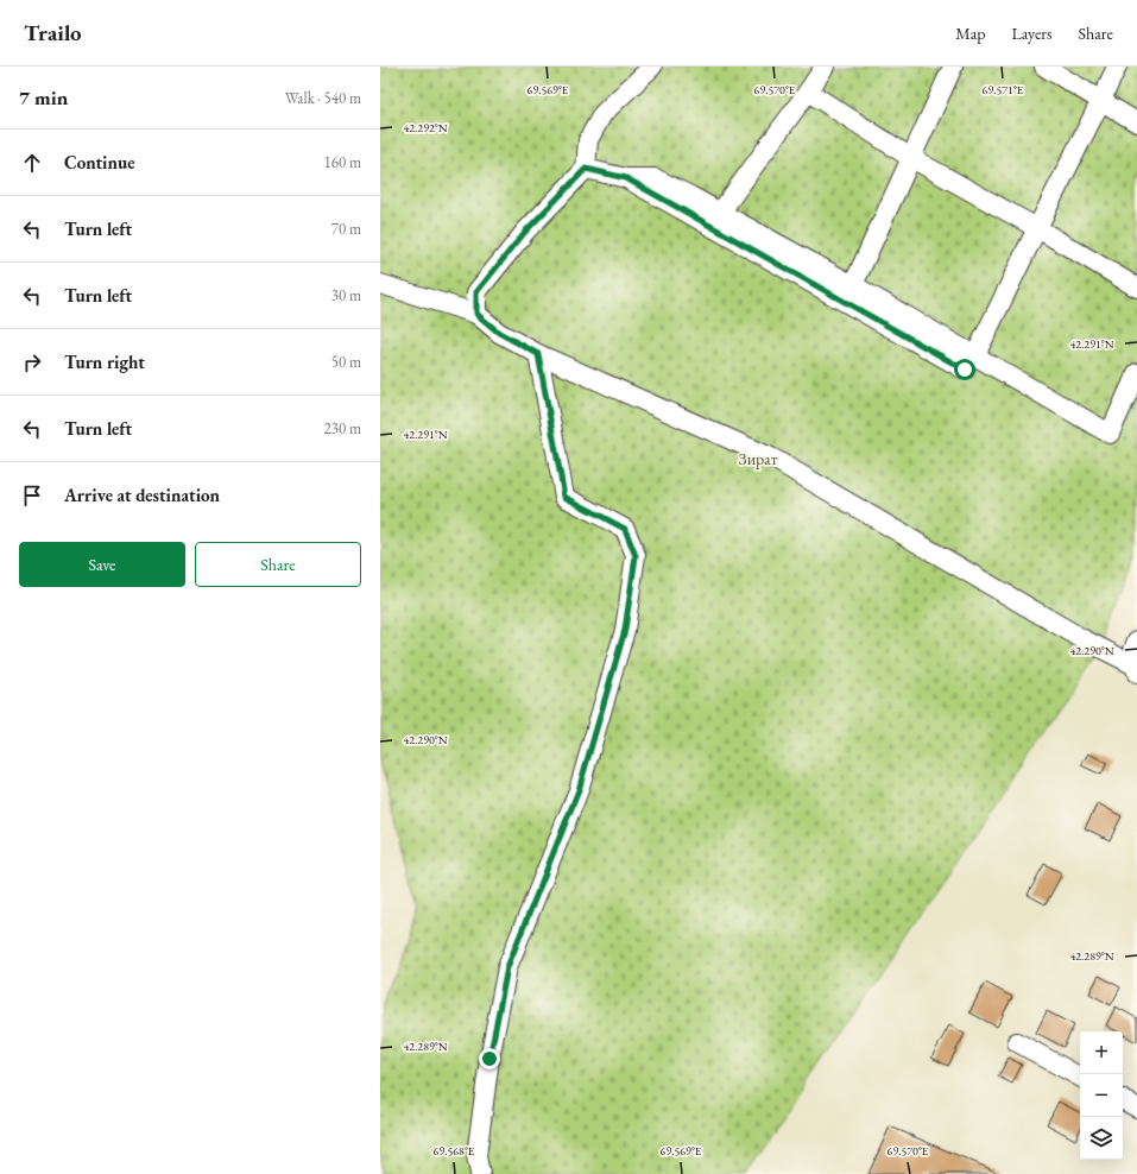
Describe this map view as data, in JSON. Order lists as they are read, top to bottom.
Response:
{
  "parks": ["Зират"],
  "page": {
    "header": "Trailo",
    "nav": ["Map", "Layers", "Share"],
    "heading": ["7 min", "Walk · 540 m"],
    "list": [
      ["Continue", "160 m"],
      ["Turn left", "70 m"],
      ["Turn left", "30 m"],
      ["Turn right", "50 m"],
      ["Turn left", "230 m"],
      "Arrive at destination"
    ],
    "buttons": ["Save", "Share"],
    "map_buttons": ["+", "−"]
  },
  "coordinates": [
    "69.569°E",
    "69.570°E",
    "69.571°E",
    "42.292°N",
    "42.291°N",
    "42.290°N",
    "42.289°N",
    "69.568°E"
  ]
}
